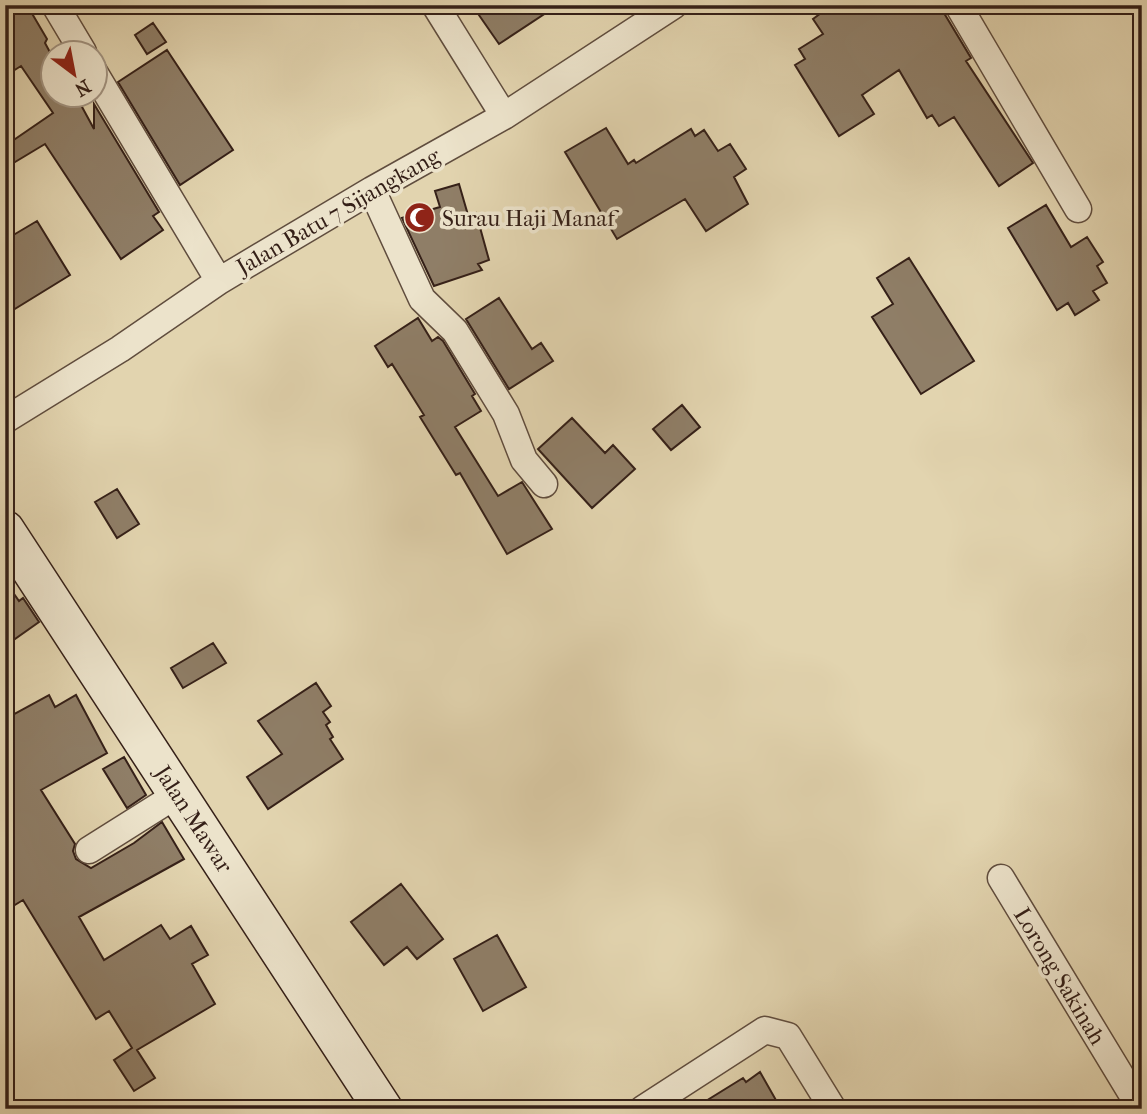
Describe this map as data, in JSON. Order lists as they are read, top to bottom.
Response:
{
  "streets": {
    "street": ["Jalan Batu 7 Sijangkang", "Jalan Mawar", "Lorong Sakinah"]
  },
  "places": {
    "mosque": ["Surau Haji Manaf"]
  },
  "north": "bottom right"
}
